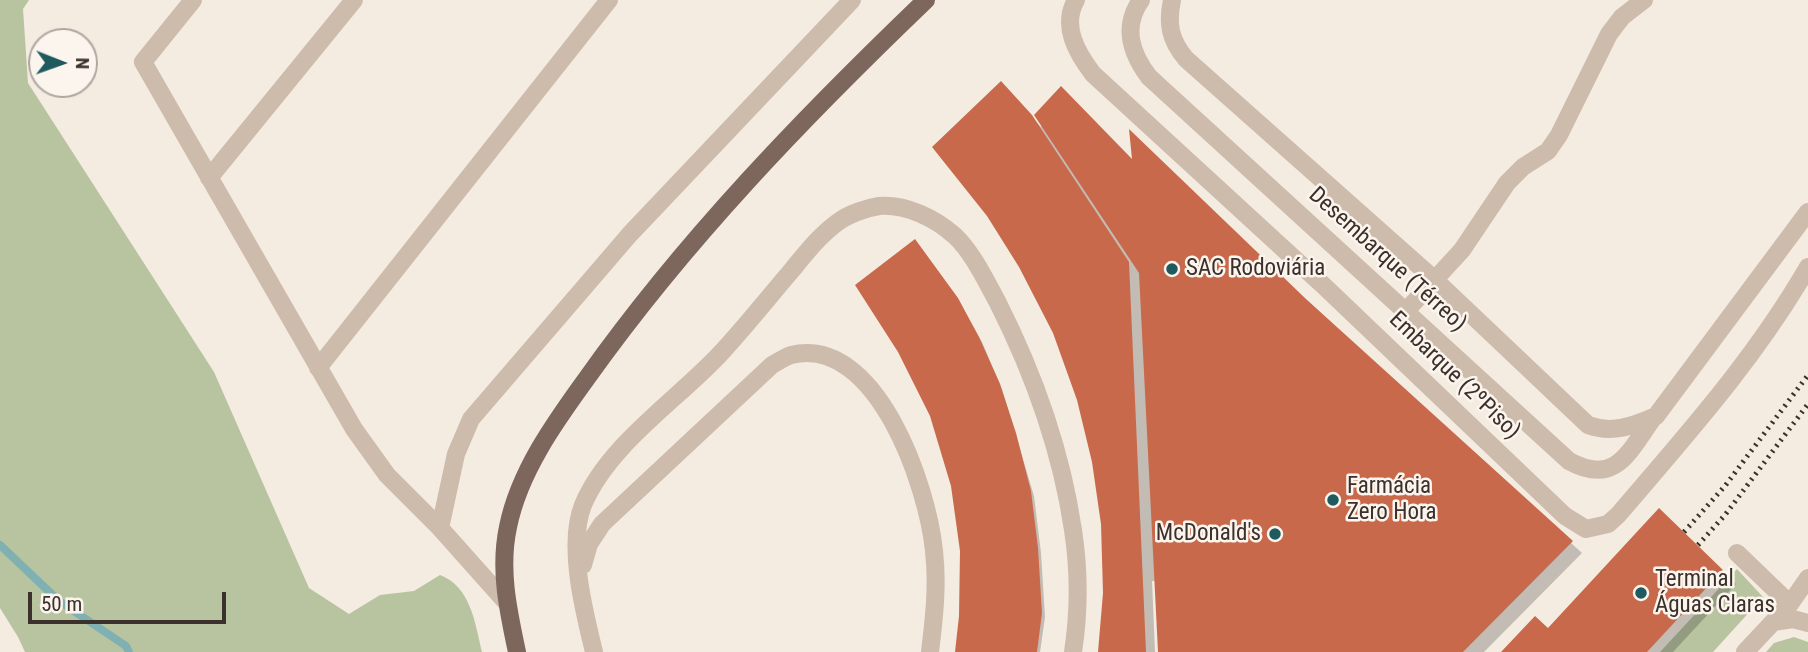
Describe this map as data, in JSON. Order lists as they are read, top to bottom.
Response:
{
  "streets": {
    "street": ["Desembarque (Térreo)", "Embarque (2ºPiso)"]
  },
  "places": [
    "SAC Rodoviária",
    "Farmácia Zero Hora",
    "McDonald's",
    "Terminal Águas Claras"
  ],
  "scale_bar": "50 m",
  "north": "right"
}
